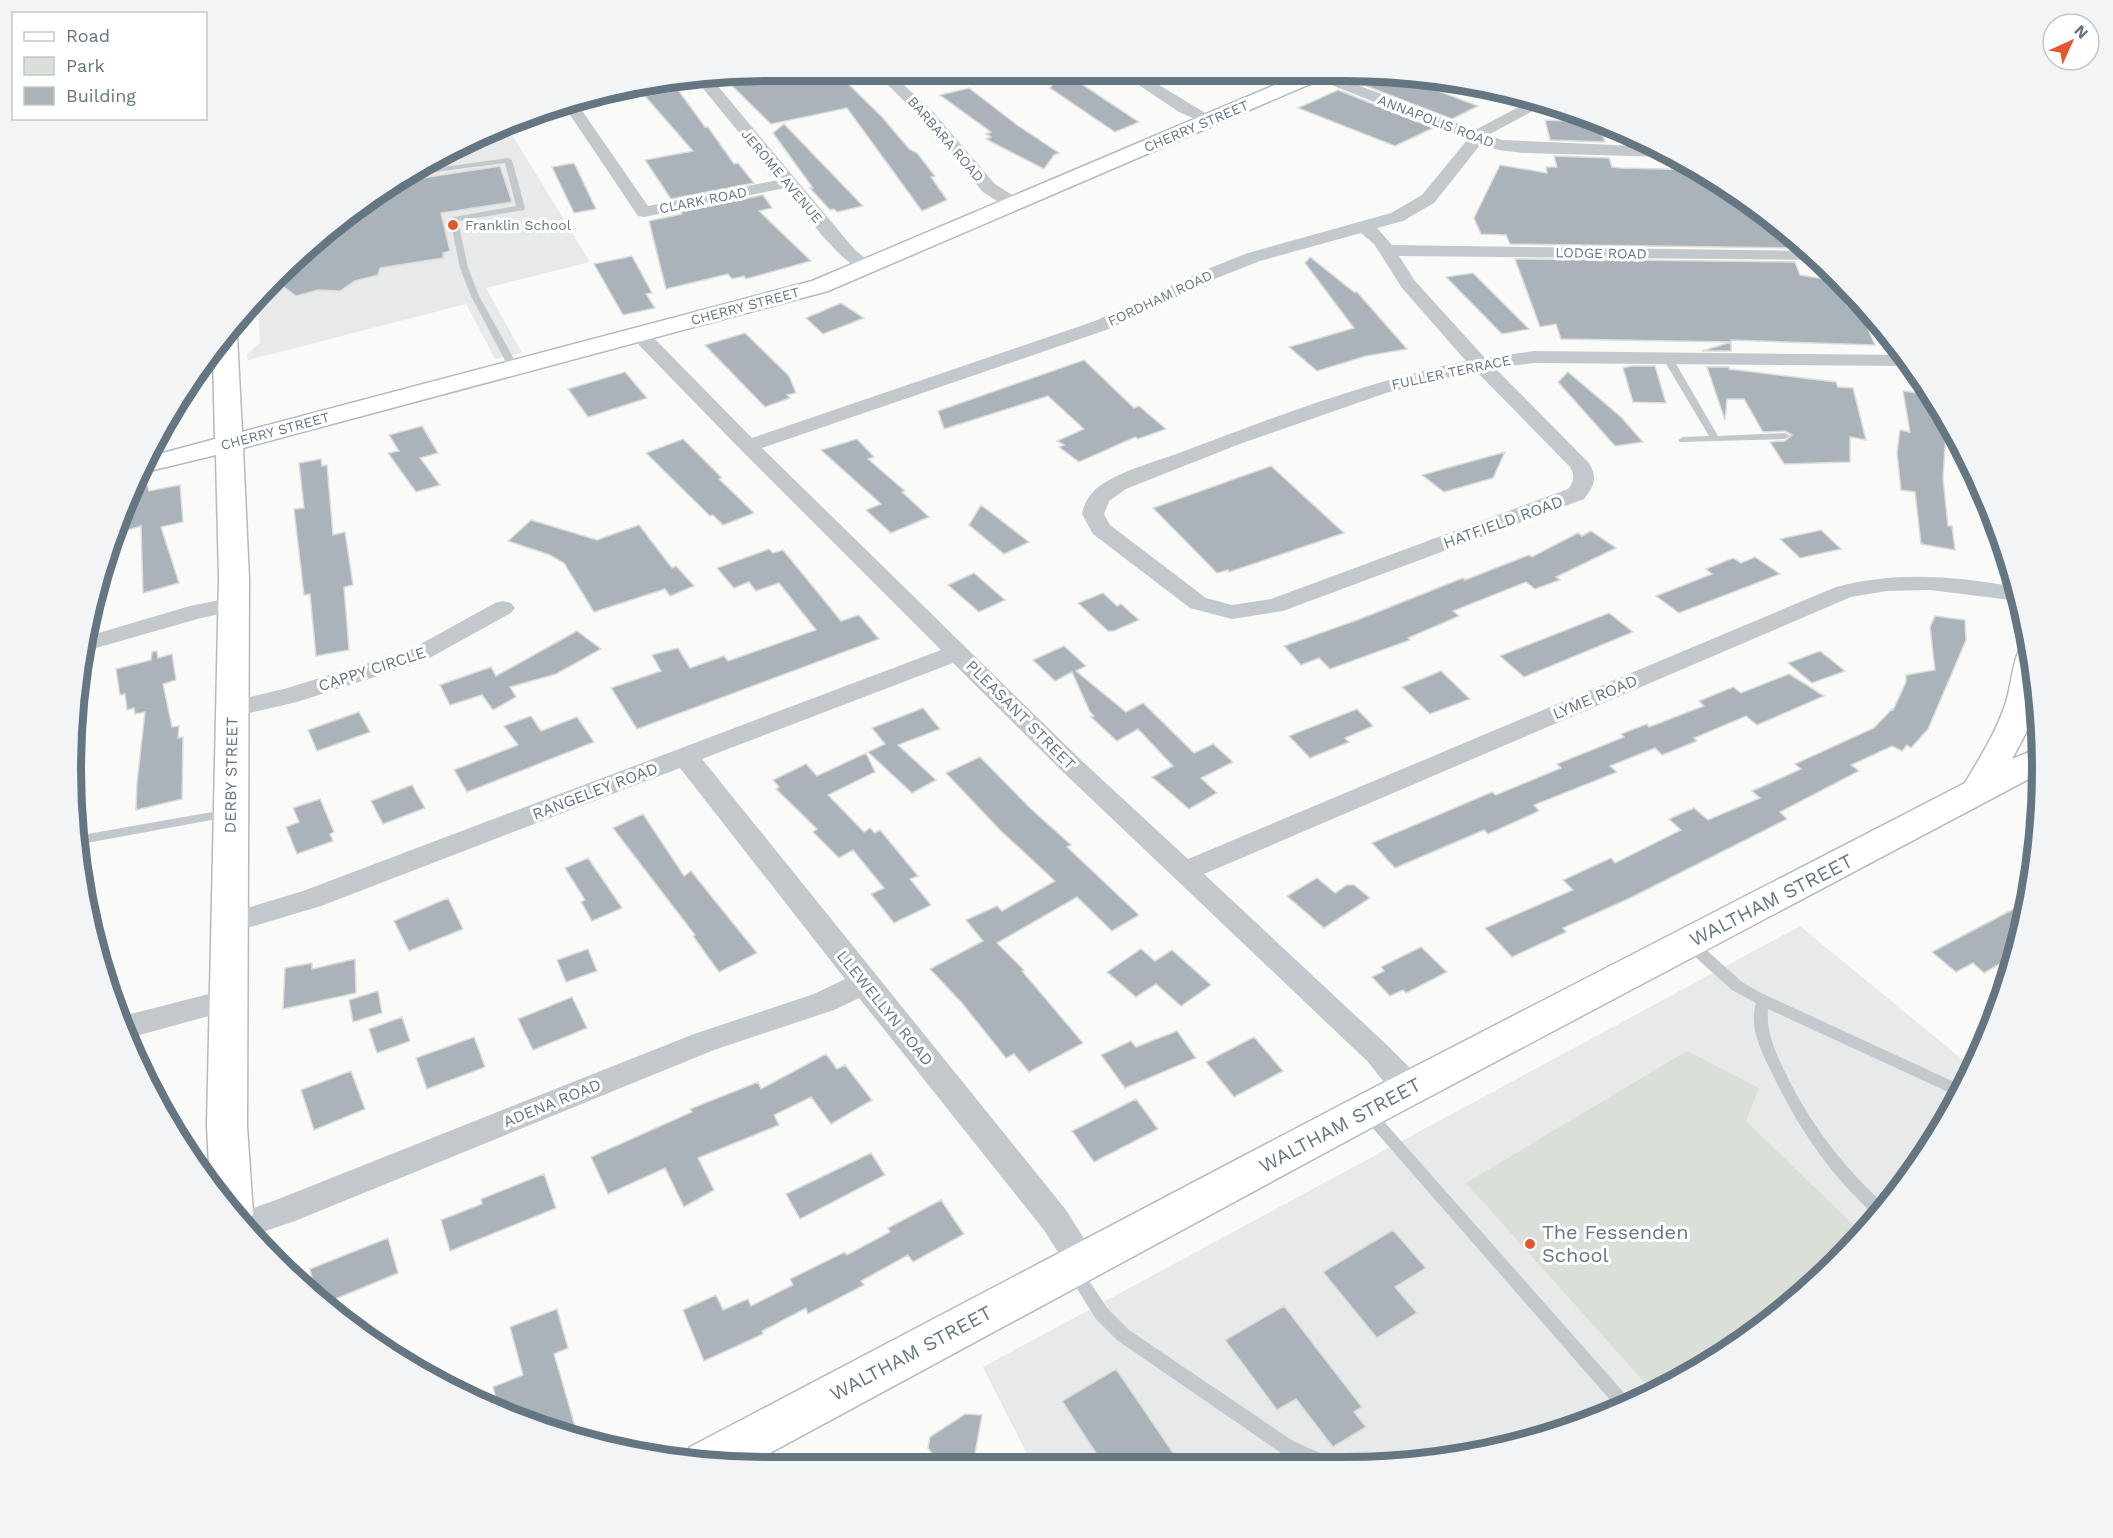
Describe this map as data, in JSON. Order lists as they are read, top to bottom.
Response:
{
  "streets": {
    "street": [
      "ANNAPOLIS ROAD",
      "CHERRY STREET",
      "BARBARA ROAD",
      "JEROME AVENUE",
      "CLARK ROAD",
      "LODGE ROAD",
      "FORDHAM ROAD",
      "FULLER TERRACE",
      "HATFIELD ROAD",
      "CAPPY CIRCLE",
      "LYME ROAD",
      "PLEASANT STREET",
      "DERBY STREET",
      "RANGELEY ROAD",
      "WALTHAM STREET",
      "LLEWELLYN ROAD",
      "ADENA ROAD"
    ]
  },
  "crossings": [
    ["ANNAPOLIS ROAD", "FORDHAM ROAD"],
    ["CHERRY STREET", "BARBARA ROAD"],
    ["CHERRY STREET", "JEROME AVENUE"],
    ["CHERRY STREET", "PLEASANT STREET"],
    ["CHERRY STREET", "DERBY STREET"],
    ["JEROME AVENUE", "CLARK ROAD"],
    ["LODGE ROAD", "HATFIELD ROAD"],
    ["FORDHAM ROAD", "HATFIELD ROAD"],
    ["FORDHAM ROAD", "PLEASANT STREET"],
    ["FULLER TERRACE", "HATFIELD ROAD"],
    ["CAPPY CIRCLE", "DERBY STREET"],
    ["LYME ROAD", "PLEASANT STREET"],
    ["PLEASANT STREET", "RANGELEY ROAD"],
    ["PLEASANT STREET", "WALTHAM STREET"],
    ["DERBY STREET", "RANGELEY ROAD"],
    ["RANGELEY ROAD", "LLEWELLYN ROAD"],
    ["WALTHAM STREET", "LLEWELLYN ROAD"],
    ["LLEWELLYN ROAD", "ADENA ROAD"]
  ],
  "places": ["Franklin School", "The Fessenden School"],
  "legend": ["Road", "Park", "Building"],
  "north": "top right"
}
